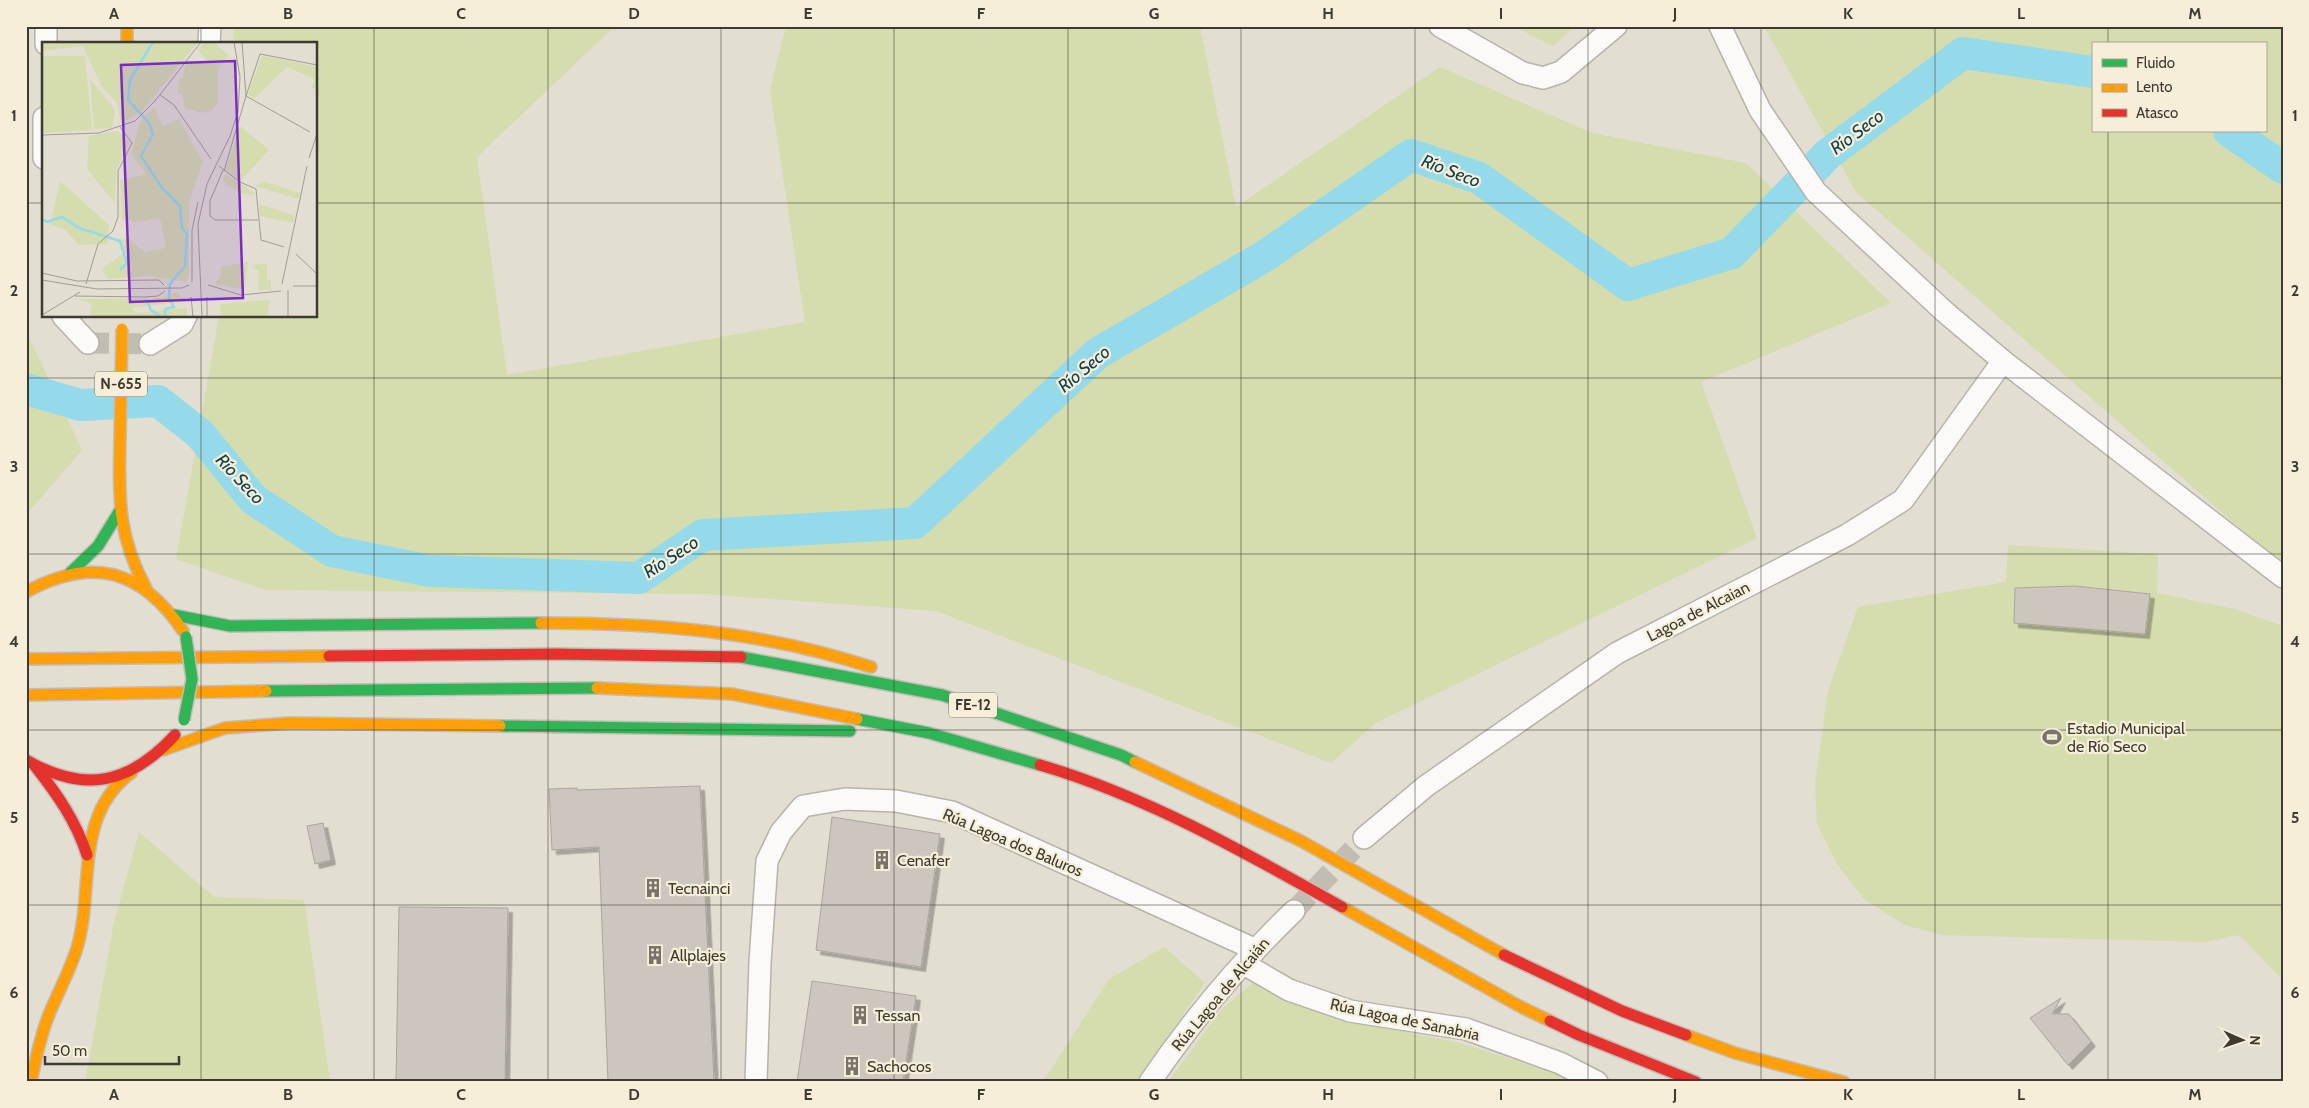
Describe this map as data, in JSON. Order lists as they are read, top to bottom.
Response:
{
  "streets": {
    "main road": ["N-655", "FE-12"],
    "street": [
      "Lagoa de Alcaian",
      "Rúa Lagoa dos Baluros",
      "Rúa Lagoa de Alcaián",
      "Rúa Lagoa de Sanabria"
    ]
  },
  "crossings": [
    ["Rúa Lagoa dos Baluros", "Rúa Lagoa de Alcaián"],
    ["Rúa Lagoa dos Baluros", "Rúa Lagoa de Sanabria"],
    ["Rúa Lagoa de Alcaián", "Rúa Lagoa de Sanabria"]
  ],
  "water": ["Río Seco"],
  "places": {
    "sports": ["Estadio Municipal de Río Seco"],
    "building": [
      "Cenafer",
      "Tecnainci",
      "Allplajes",
      "Tessan",
      "Sachocos"
    ]
  },
  "legend": ["Fluido", "Lento", "Atasco"],
  "scale_bar": "50 m",
  "north": "right",
  "grid": {
    "columns": [
      "A",
      "B",
      "C",
      "D",
      "E",
      "F",
      "G",
      "H",
      "I",
      "J",
      "K",
      "L",
      "M"
    ],
    "rows": [
      "1",
      "2",
      "3",
      "4",
      "5",
      "6"
    ]
  }
}
